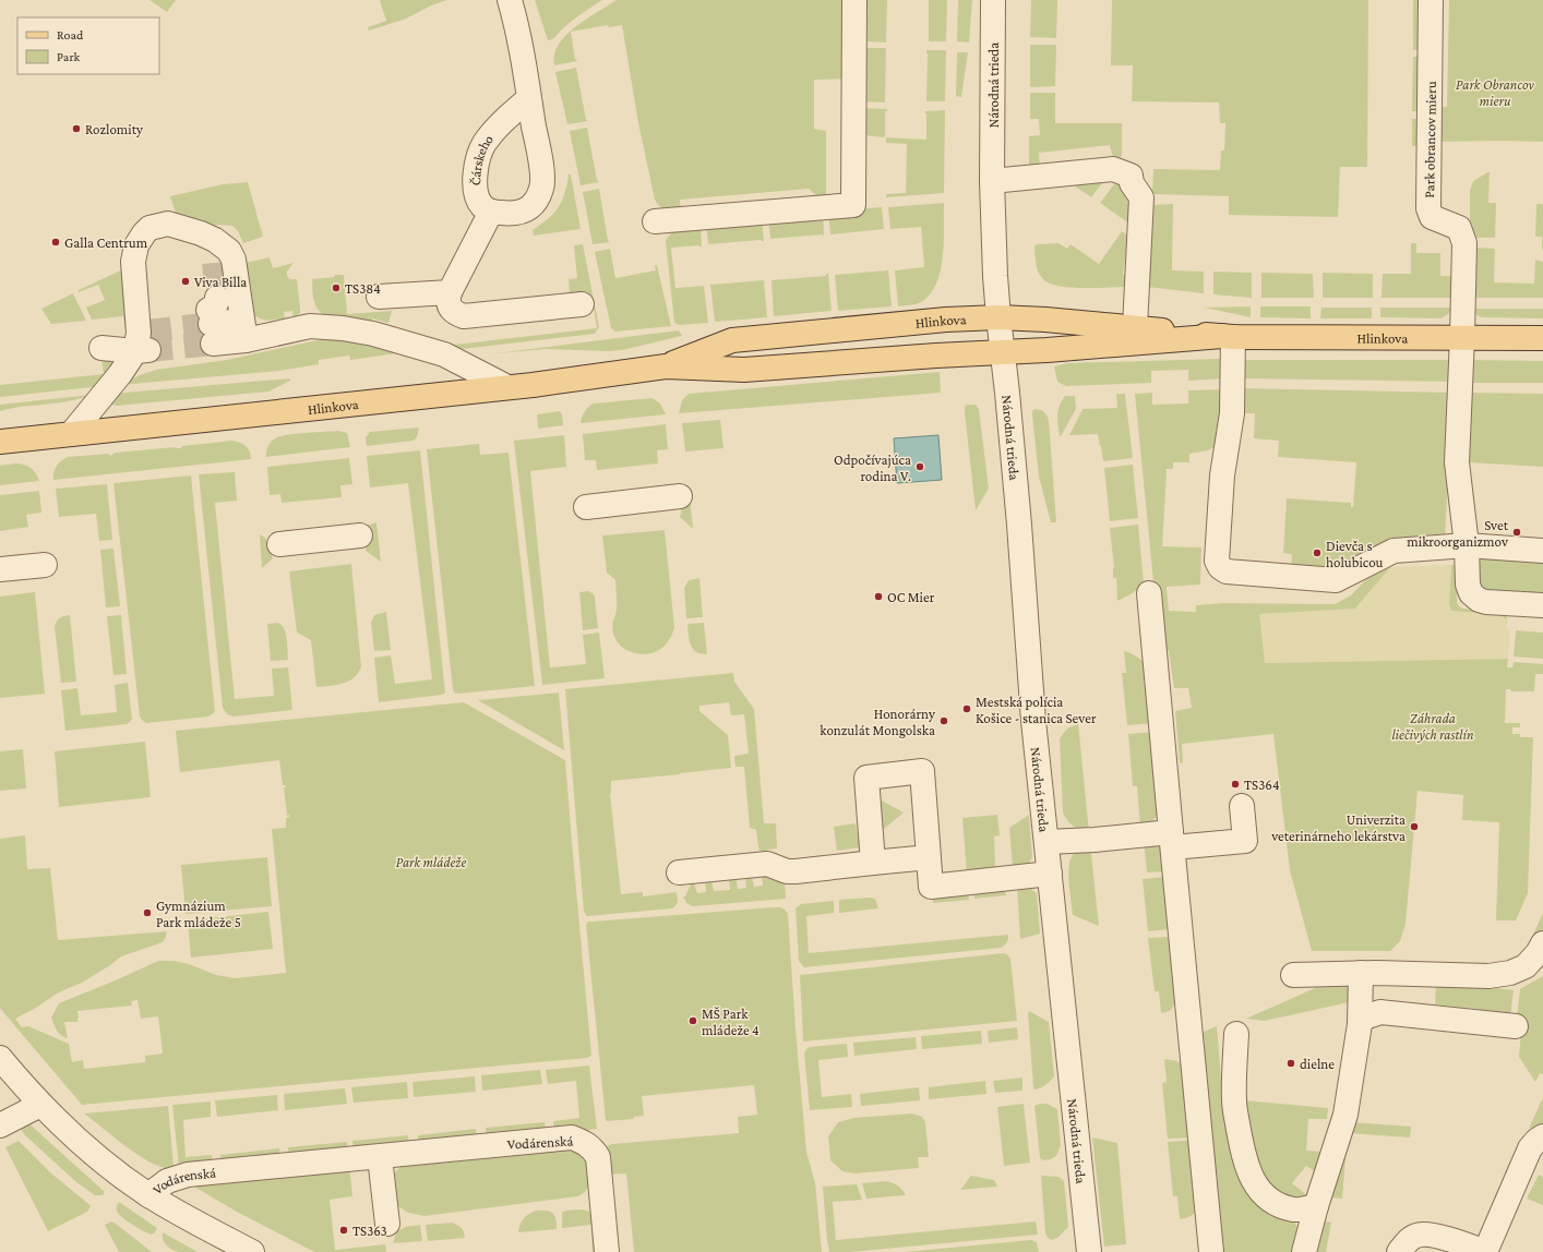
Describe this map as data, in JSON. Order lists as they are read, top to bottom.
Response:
{
  "streets": {
    "main road": ["Hlinkova"],
    "street": [
      "Národná trieda",
      "Park obrancov mieru",
      "Čárskeho",
      "Vodárenská"
    ]
  },
  "crossings": [
    ["Národná trieda", "Hlinkova"],
    ["Park obrancov mieru", "Hlinkova"]
  ],
  "parks": ["Park Obrancov mieru", "Záhrada liečivých rastlín", "Park mládeže"],
  "places": [
    "Rozlomity",
    "Galla Centrum",
    "Viva Billa",
    "TS384",
    "Odpočívajúca rodina V.",
    "Svet mikroorganizmov",
    "Dievča s holubicou",
    "OC Mier",
    "Mestská polícia Košice - stanica Sever",
    "Honorárny konzulát Mongolska",
    "TS364",
    "Univerzita veterinárneho lekárstva",
    "Gymnázium Park mládeže 5",
    "MŠ Park mládeže 4",
    "dielne",
    "TS363"
  ],
  "legend": ["Road", "Park"]
}
